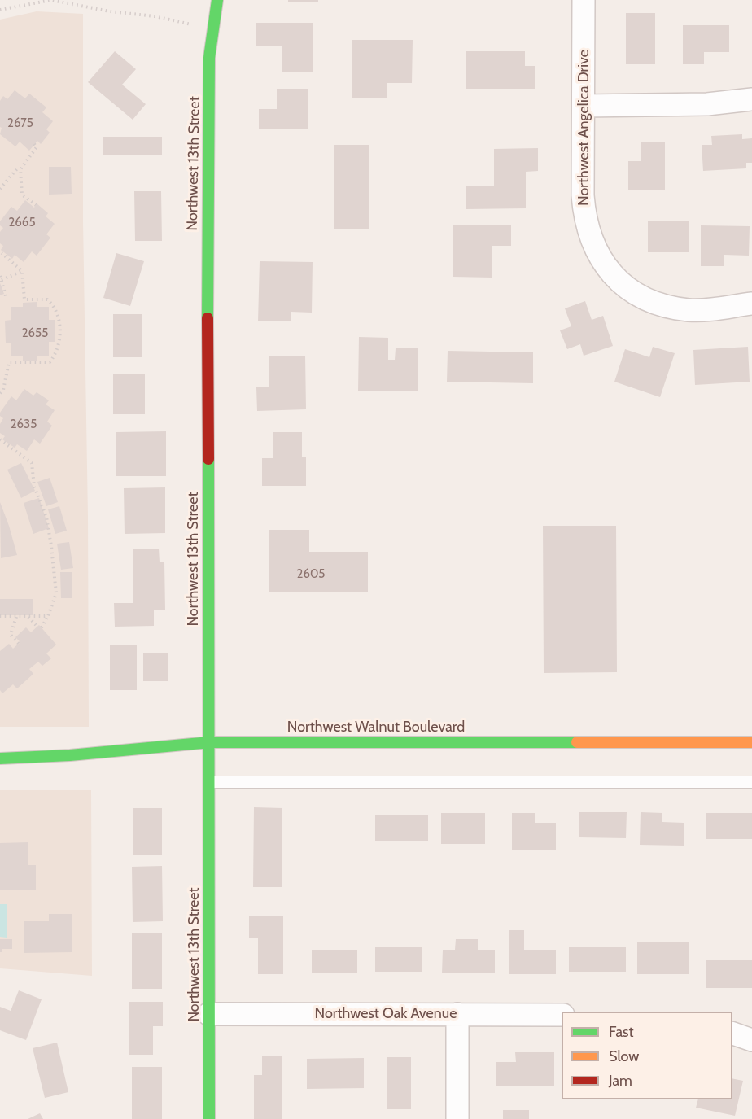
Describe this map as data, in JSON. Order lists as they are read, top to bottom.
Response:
{
  "streets": {
    "street": [
      "Northwest Angelica Drive",
      "Northwest 13th Street",
      "Northwest Walnut Boulevard",
      "Northwest Oak Avenue"
    ]
  },
  "crossings": [
    ["Northwest 13th Street", "Northwest Walnut Boulevard"],
    ["Northwest 13th Street", "Northwest Oak Avenue"]
  ],
  "house_numbers": [
    "2675",
    "2665",
    "2655",
    "2635",
    "2605"
  ],
  "legend": ["Fast", "Slow", "Jam"]
}
